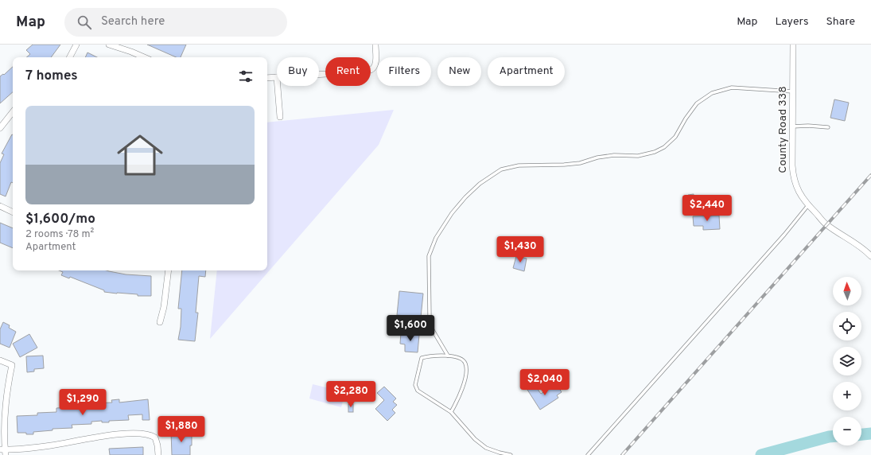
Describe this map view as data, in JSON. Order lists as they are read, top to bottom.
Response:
{
  "streets": {
    "street": ["County Road 338"]
  },
  "north": "top",
  "page": {
    "header": "Map",
    "search": "Search here",
    "nav": ["Map", "Layers", "Share"],
    "chip": [
      "Buy",
      "Rent",
      "Filters",
      "New",
      "Apartment"
    ],
    "heading": "7 homes",
    "list": [
      {
        "name": "$1,600/mo",
        "note": "2 rooms · 78 m² · Apartment"
      }
    ],
    "price": [
      "$2,440",
      "$1,430",
      "$1,600",
      "$2,040",
      "$2,280",
      "$1,290",
      "$1,880"
    ],
    "map_buttons": ["+", "−"]
  }
}
